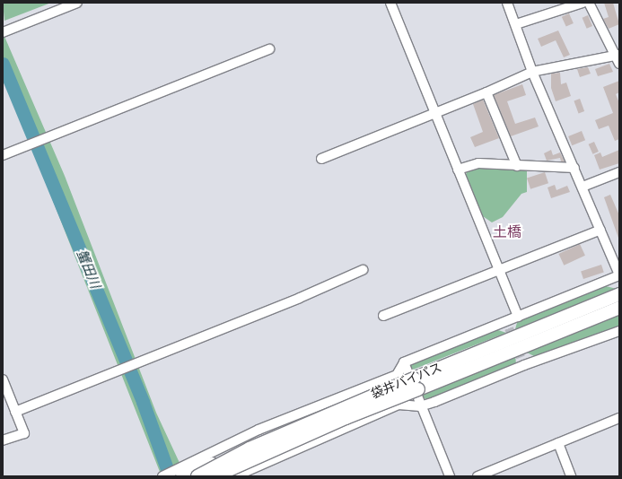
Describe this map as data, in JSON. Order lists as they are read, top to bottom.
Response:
{
  "streets": {
    "highway": ["袋井バイパス"]
  },
  "districts": ["土橋"],
  "water": ["蟹田川"]
}
